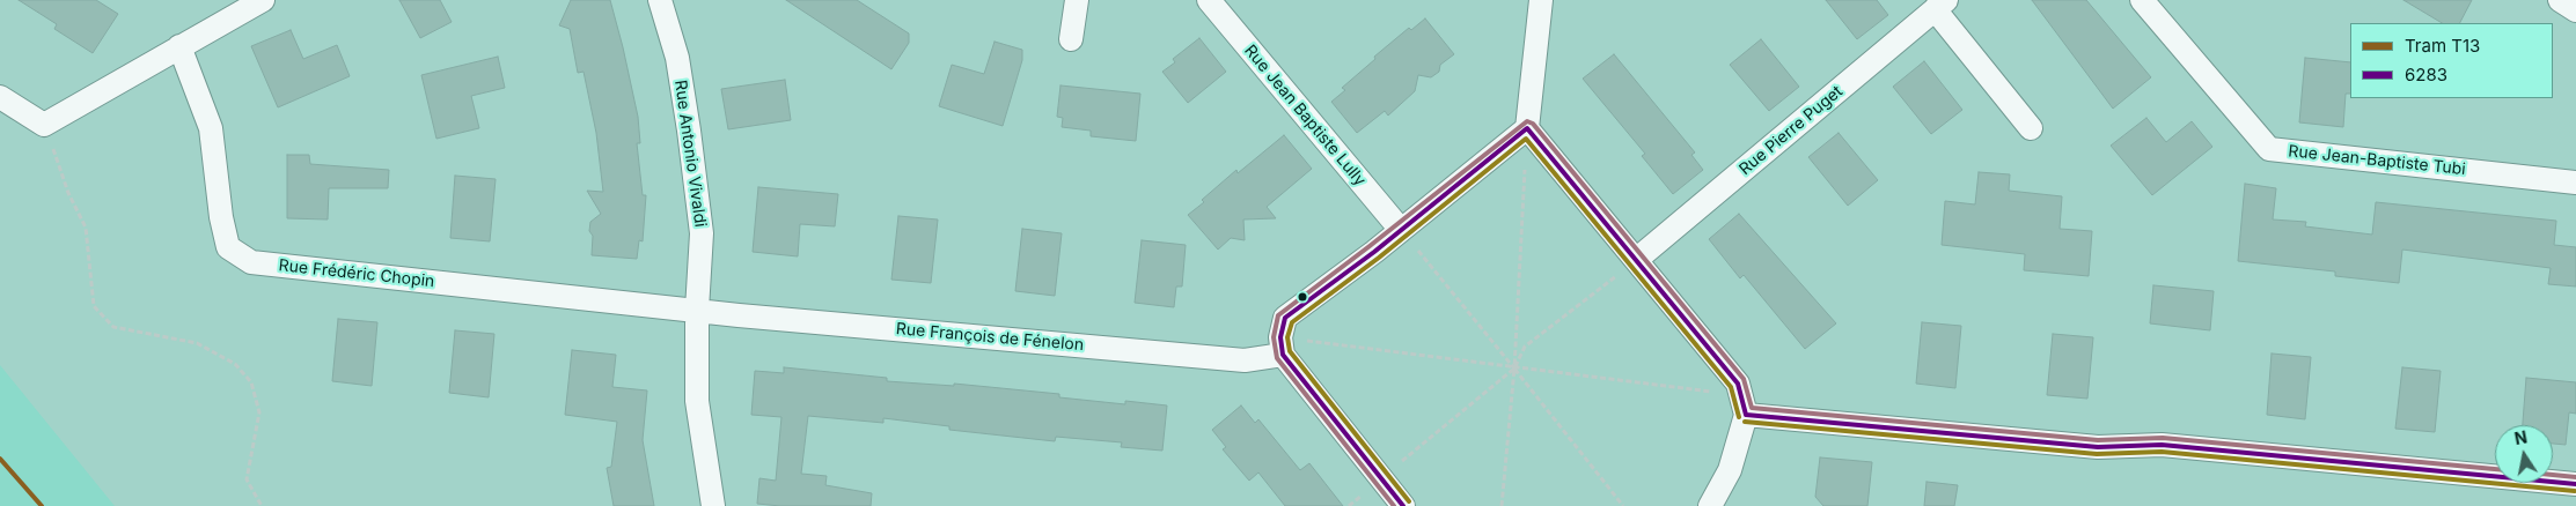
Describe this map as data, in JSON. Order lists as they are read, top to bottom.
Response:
{
  "streets": {
    "street": [
      "Rue Jean Baptiste Lully",
      "Rue Pierre Puget",
      "Rue Antonio Vivaldi",
      "Rue Jean-Baptiste Tubi",
      "Rue Frédéric Chopin",
      "Rue François de Fénelon"
    ]
  },
  "crossings": [
    ["Rue Antonio Vivaldi", "Rue Frédéric Chopin"],
    ["Rue Antonio Vivaldi", "Rue François de Fénelon"],
    ["Rue Frédéric Chopin", "Rue François de Fénelon"]
  ],
  "lines": ["transit line 6283", "tram line T13"],
  "legend": ["Tram T13", "6283"],
  "north": "top"
}
